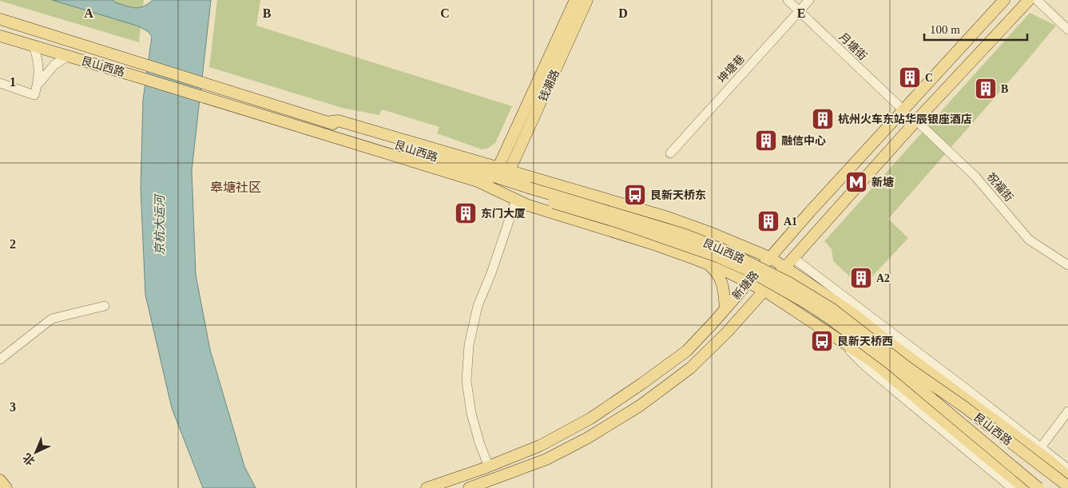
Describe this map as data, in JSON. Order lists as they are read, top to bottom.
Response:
{
  "streets": {
    "main road": ["艮山西路", "钱潮路", "新塘路"],
    "street": ["月塘街", "坤塘巷", "祝福街"]
  },
  "crossings": [
    ["月塘街", "坤塘巷"],
    ["月塘街", "新塘路"],
    ["艮山西路", "钱潮路"],
    ["艮山西路", "新塘路"],
    ["祝福街", "新塘路"]
  ],
  "districts": ["皋塘社区"],
  "water": ["京杭大运河"],
  "places": {
    "building": [
      "C",
      "B",
      "杭州火车东站华辰银座酒店",
      "融信中心",
      "东门大厦",
      "A1",
      "A2"
    ],
    "metro station": ["新塘"],
    "bus stop": ["艮新天桥东", "艮新天桥西"]
  },
  "scale_bar": "100 m",
  "north": "bottom left",
  "grid": {
    "columns": [
      "A",
      "B",
      "C",
      "D",
      "E"
    ],
    "rows": ["1", "2", "3"]
  }
}
